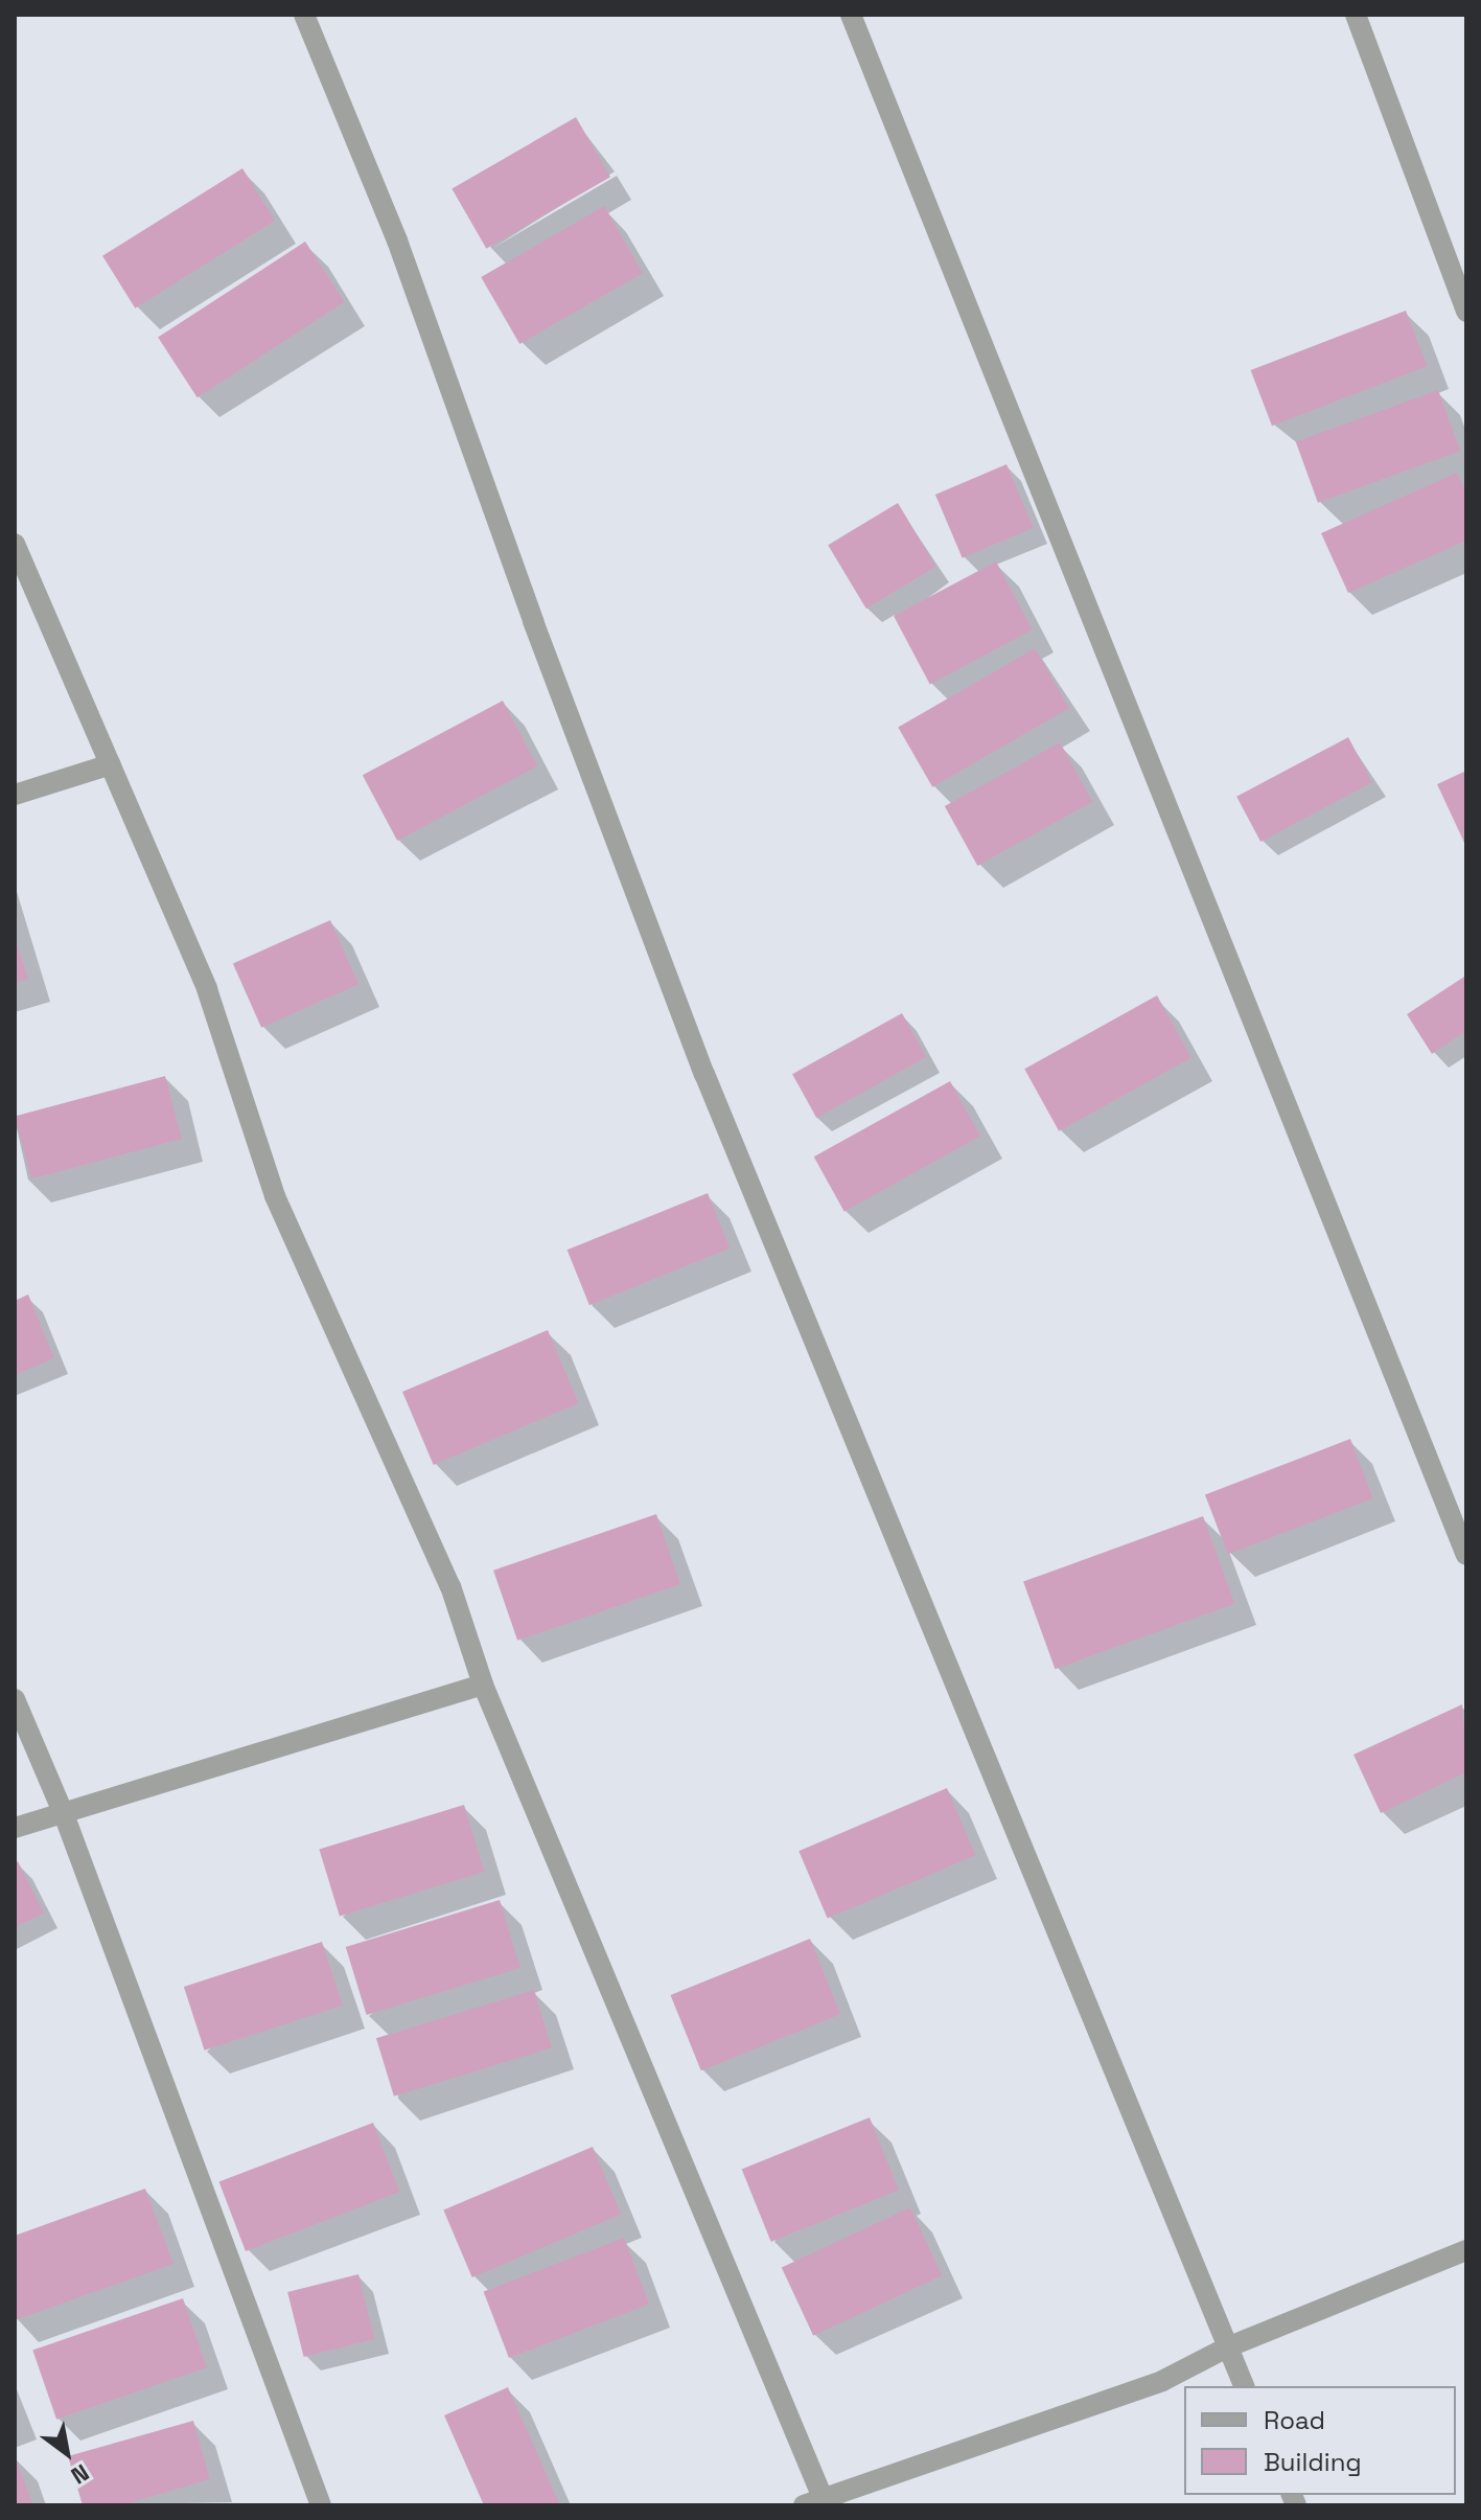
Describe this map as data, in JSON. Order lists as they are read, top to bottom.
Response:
{
  "legend": ["Road", "Building"],
  "north": "bottom right"
}
